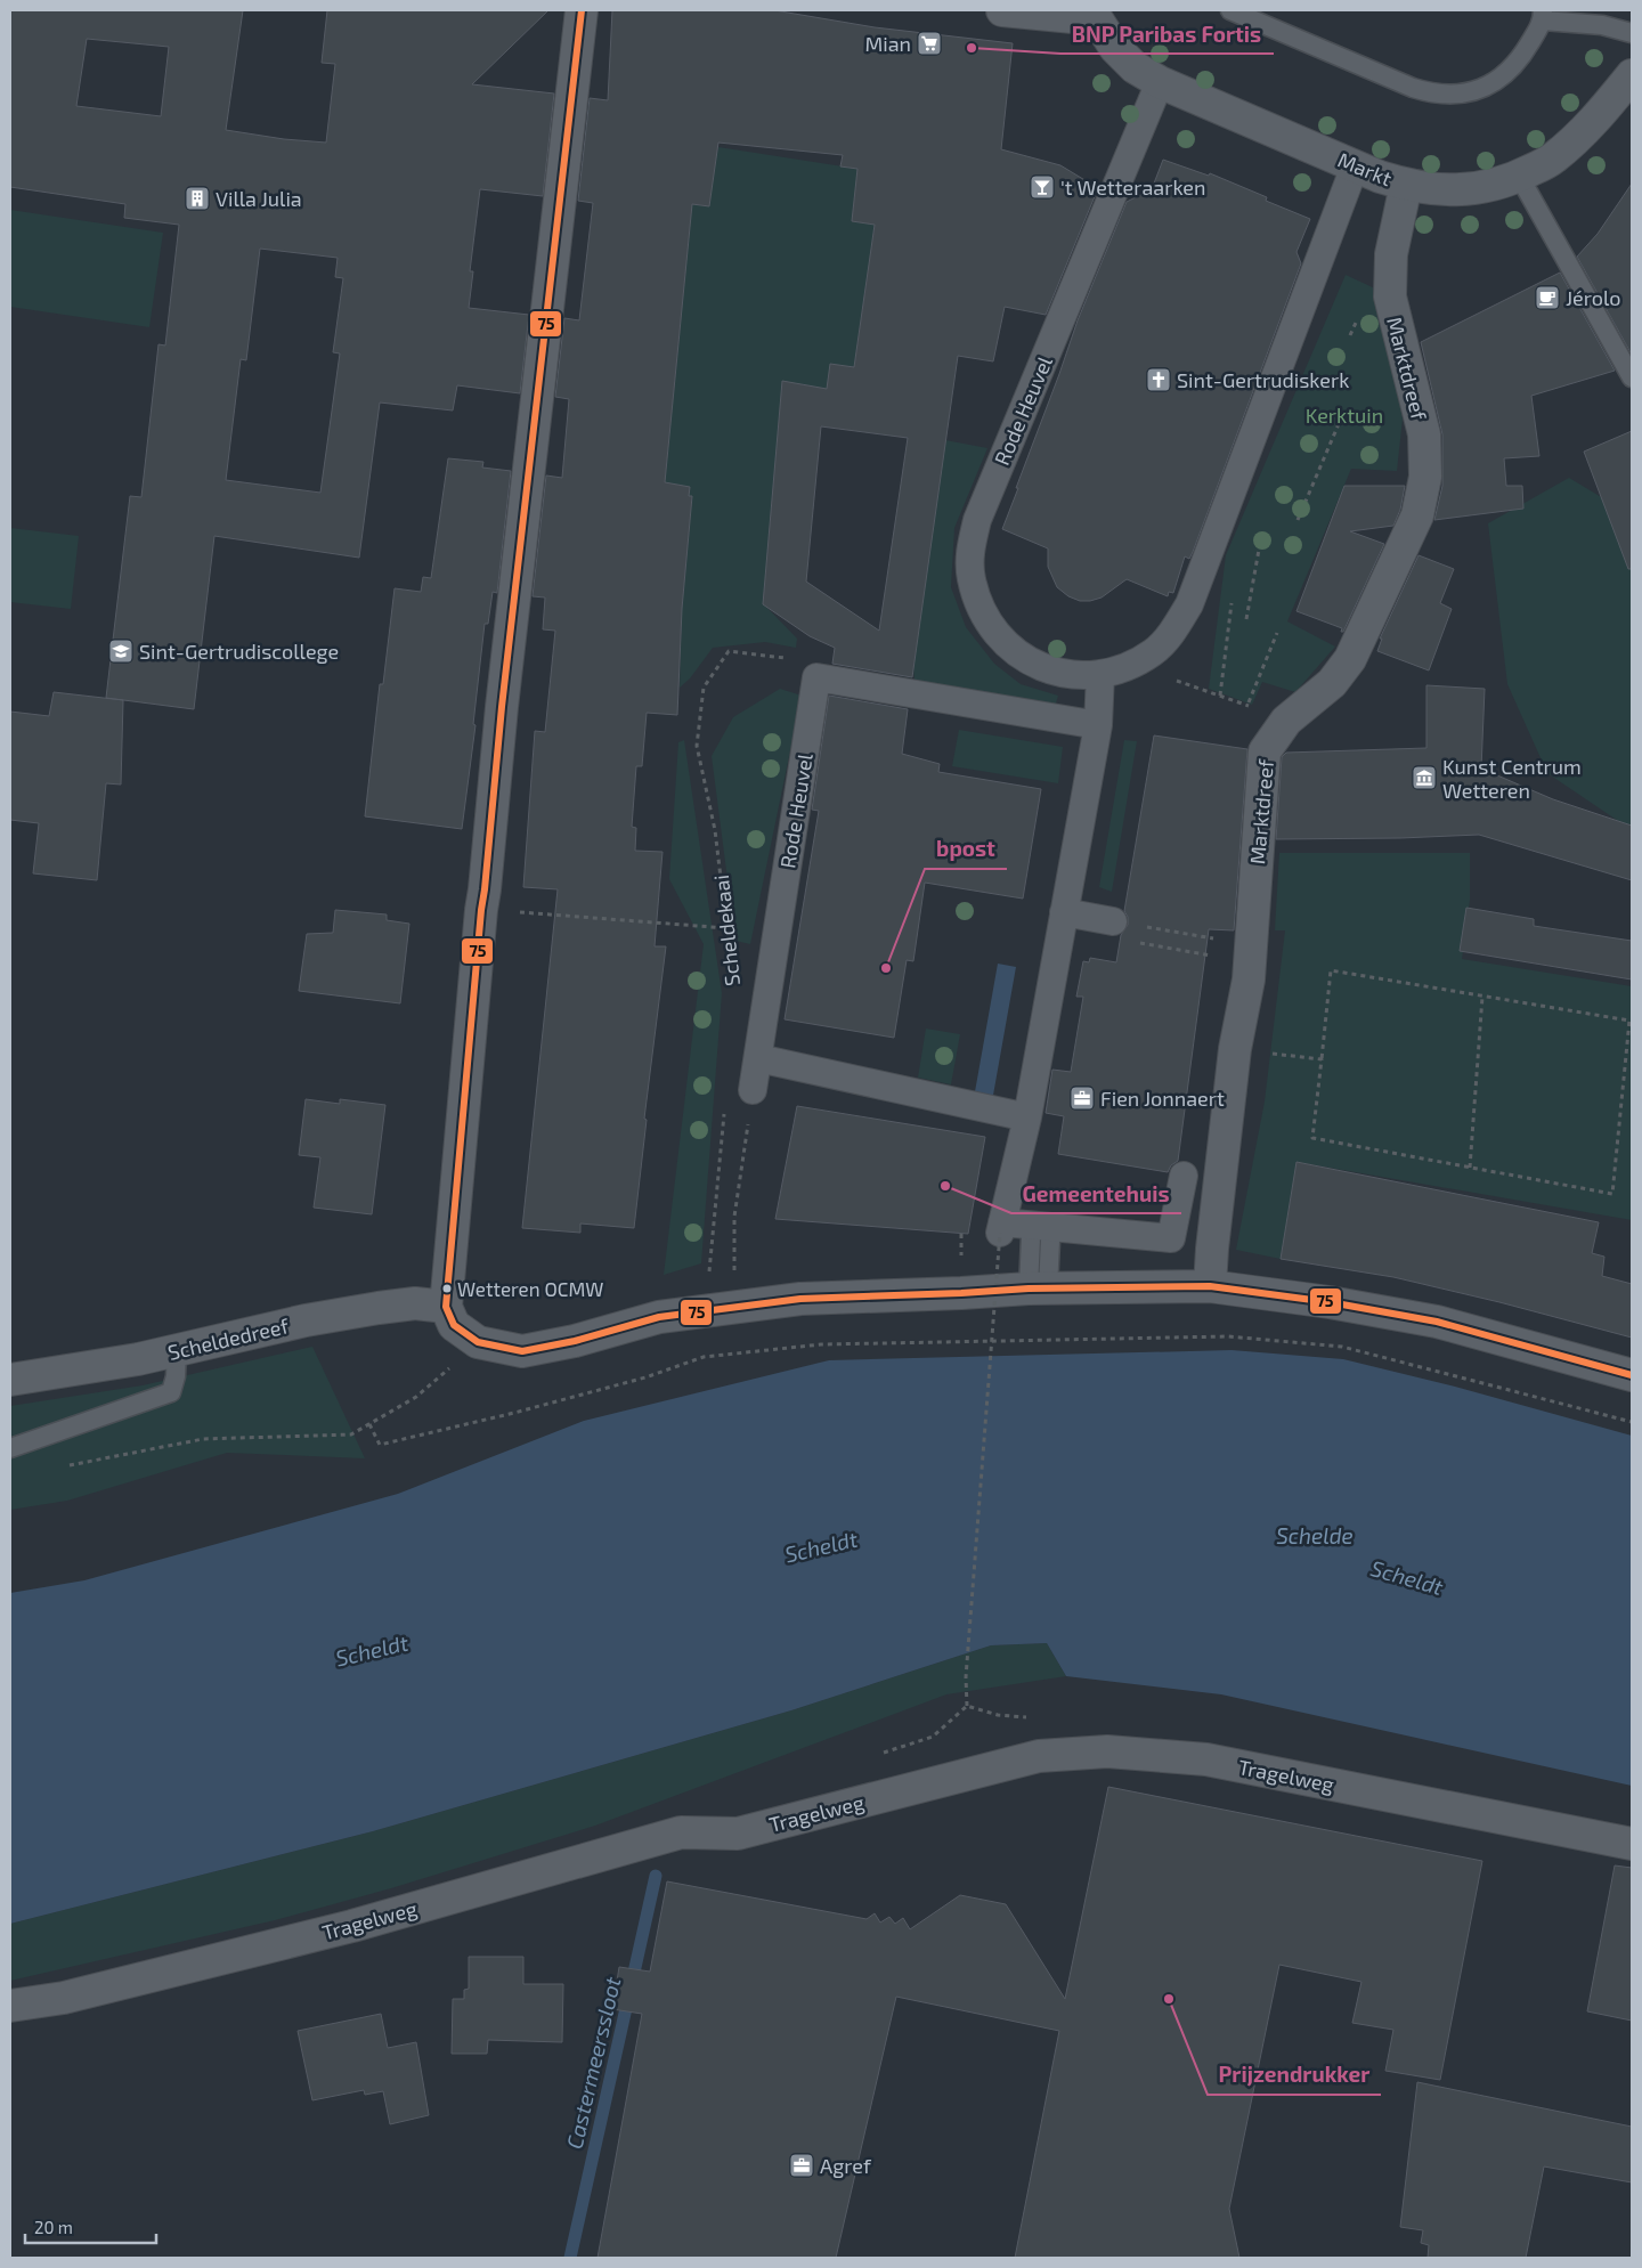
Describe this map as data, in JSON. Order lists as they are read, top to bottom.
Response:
{
  "streets": {
    "street": [
      "Markt",
      "Marktdreef",
      "Rode Heuvel",
      "Scheldedreef",
      "Tragelweg"
    ],
    "path": ["Scheldekaai"]
  },
  "crossings": [
    ["Markt", "Marktdreef"],
    ["Markt", "Rode Heuvel"],
    ["Rode Heuvel", "Scheldekaai"]
  ],
  "water": ["Schelde", "Scheldt", "Castermeerssloot"],
  "parks": ["Kerktuin"],
  "places": {
    "supermarket": ["Mian"],
    "other": [
      "BNP Paribas Fortis",
      "bpost",
      "Gemeentehuis",
      "Wetteren OCMW",
      "Prijzendrukker"
    ],
    "bar": ["'t Wetteraarken"],
    "building": ["Villa Julia"],
    "cafe": ["Jérolo"],
    "church": ["Sint-Gertrudiskerk"],
    "school or university": ["Sint-Gertrudiscollege"],
    "museum": ["Kunst Centrum Wetteren"],
    "office": ["Fien Jonnaert", "Agref"]
  },
  "lines": ["transit line 75"],
  "scale_bar": "20 m"
}
